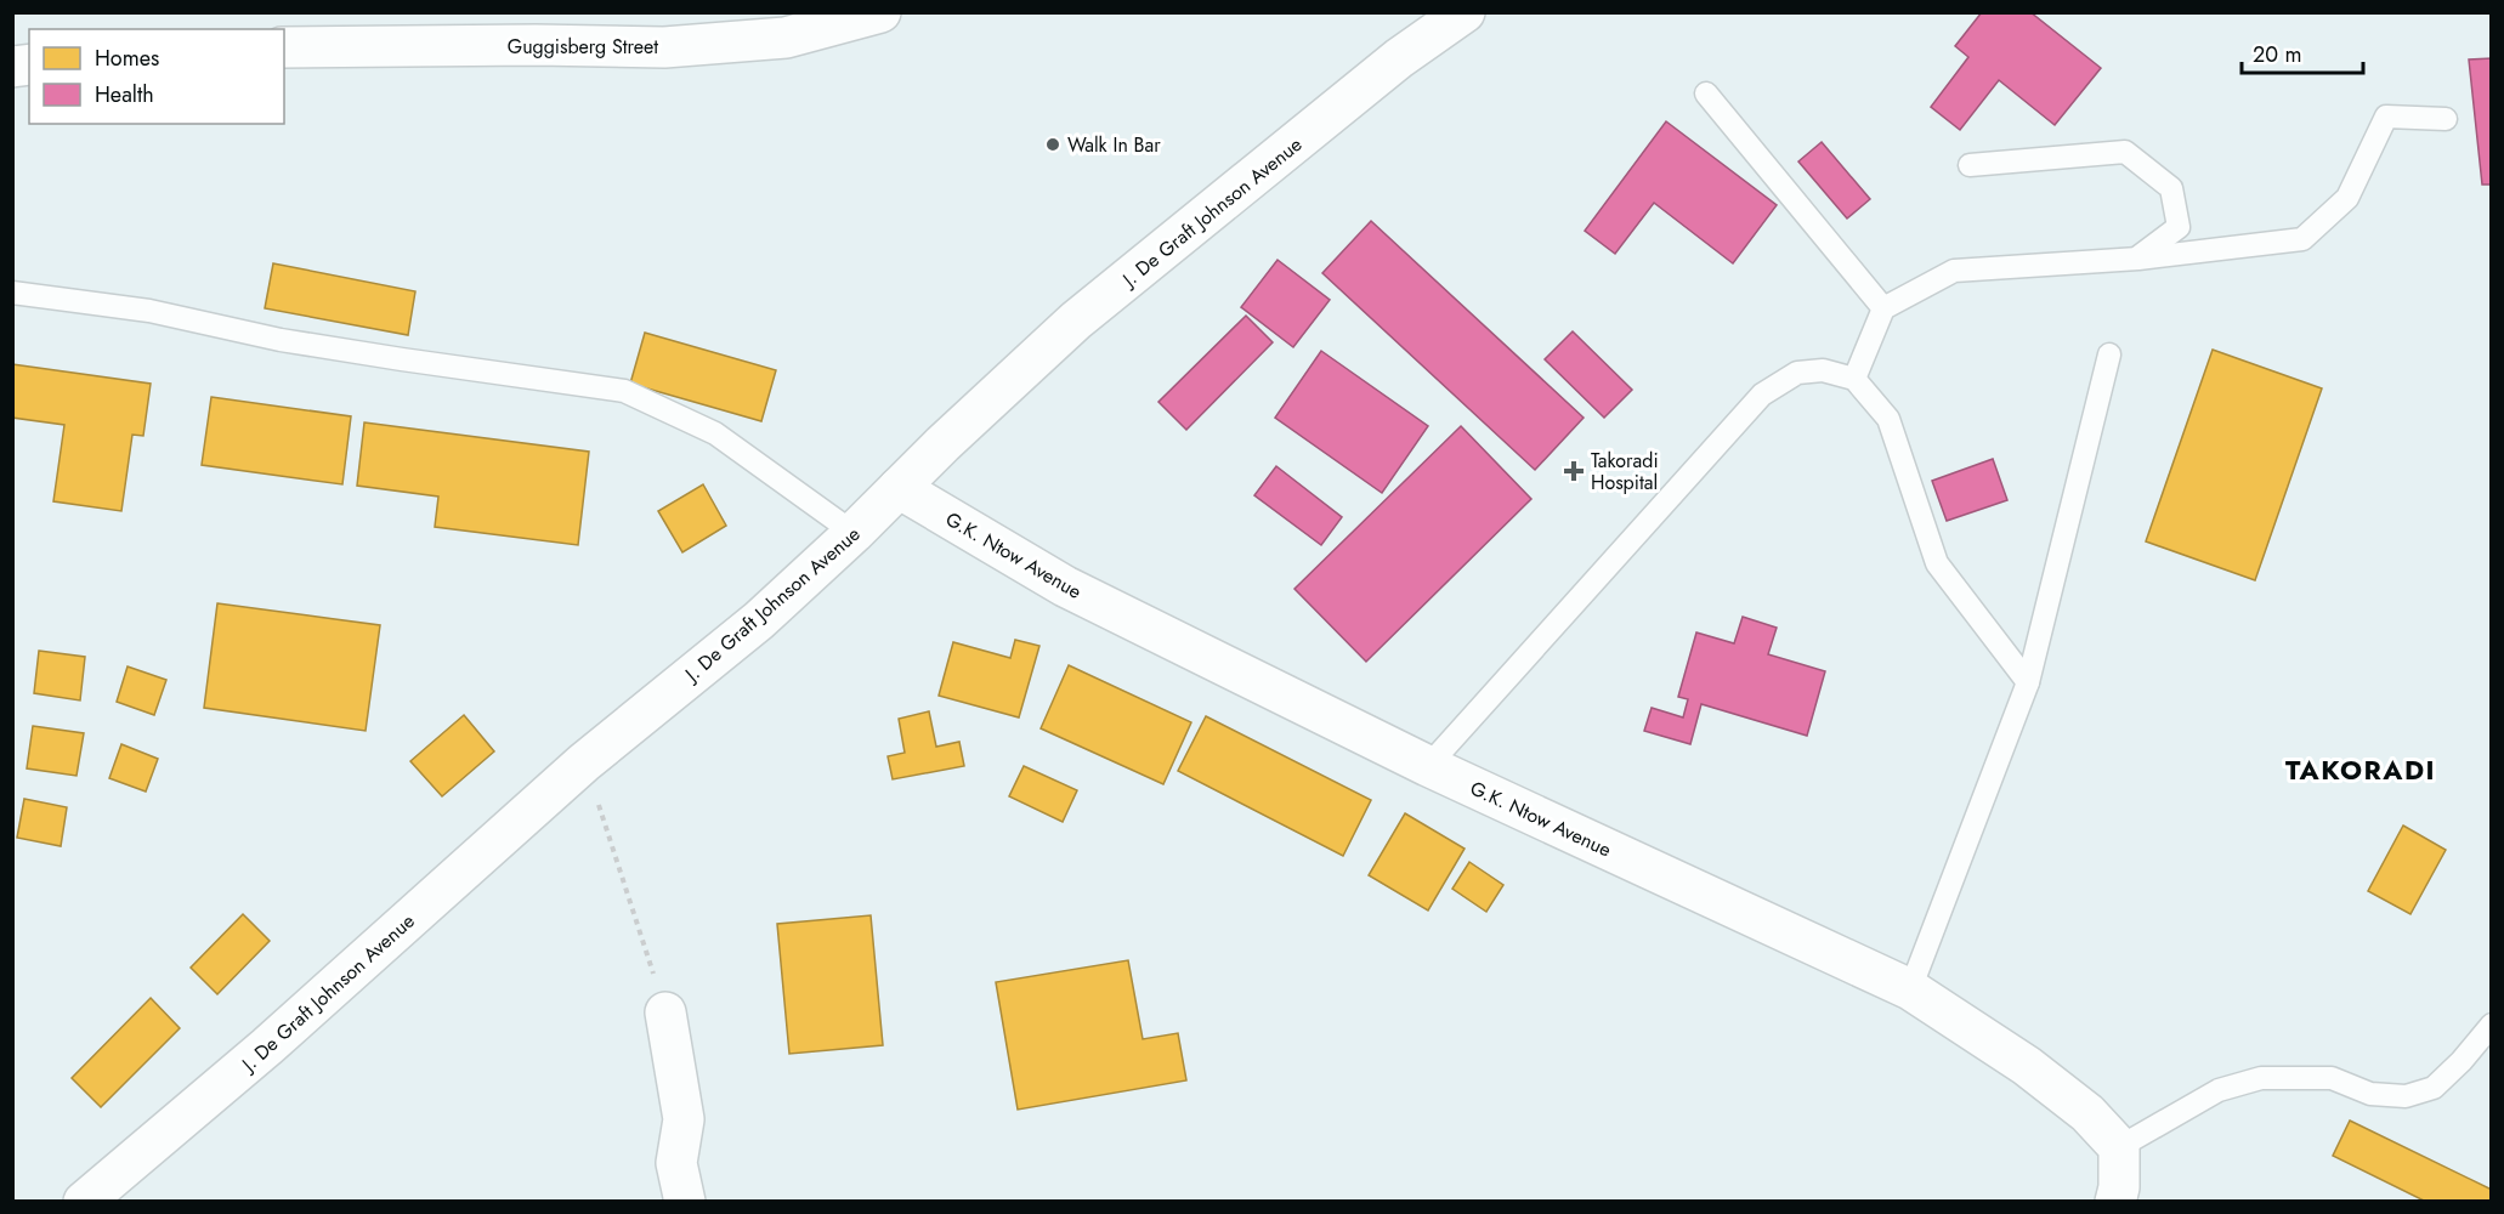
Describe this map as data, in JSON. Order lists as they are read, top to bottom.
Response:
{
  "streets": {
    "street": ["Guggisberg Street", "J. De Graft Johnson Avenue", "G.K. Ntow Avenue"]
  },
  "crossings": [
    ["J. De Graft Johnson Avenue", "G.K. Ntow Avenue"]
  ],
  "districts": ["TAKORADI"],
  "places": {
    "other": ["Walk In Bar"],
    "health": ["Takoradi Hospital"]
  },
  "legend": ["Homes", "Health"],
  "scale_bar": "20 m"
}
